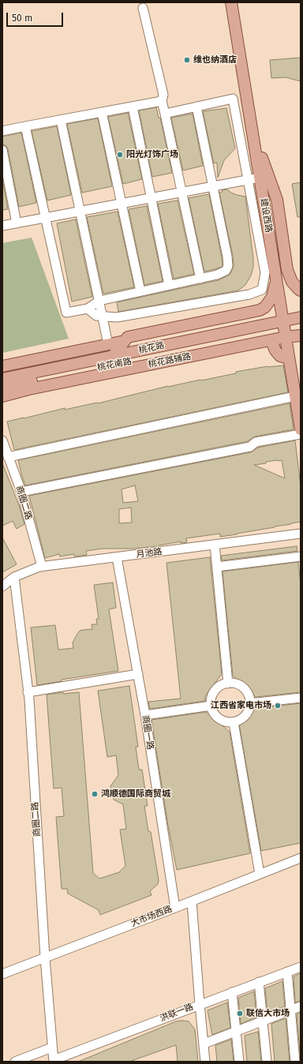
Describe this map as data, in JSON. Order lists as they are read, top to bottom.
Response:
{
  "streets": {
    "main road": [
      "建设西路",
      "桃花路",
      "桃花路辅路",
      "桃花南路"
    ],
    "street": [
      "商圈二路",
      "月池路",
      "商圈一路",
      "大市场西路",
      "洪联一路"
    ]
  },
  "crossings": [
    ["建设西路", "桃花路"],
    ["建设西路", "桃花路辅路"],
    ["建设西路", "桃花南路"],
    ["桃花路", "桃花南路"],
    ["桃花路辅路", "桃花南路"],
    ["商圈二路", "月池路"],
    ["商圈二路", "大市场西路"],
    ["商圈二路", "洪联一路"],
    ["月池路", "商圈一路"],
    ["商圈一路", "大市场西路"]
  ],
  "places": [
    "维也纳酒店",
    "阳光灯饰广场",
    "江西省家电市场",
    "鸿顺德国际商贸城",
    "联信大市场"
  ],
  "scale_bar": "50 m"
}
